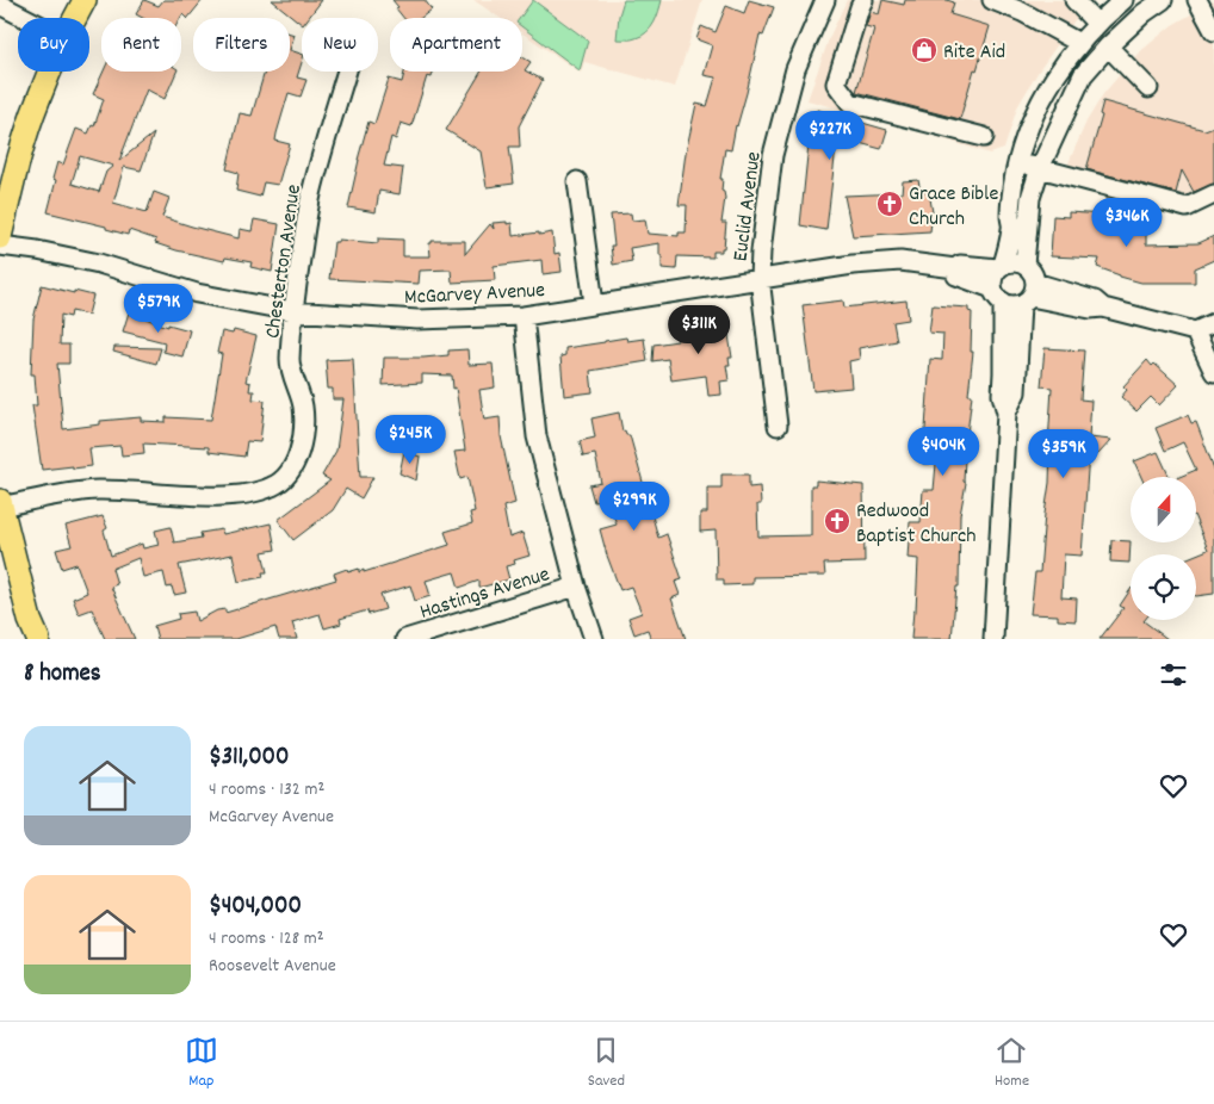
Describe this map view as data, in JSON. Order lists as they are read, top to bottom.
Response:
{
  "streets": {
    "street": [
      "Euclid Avenue",
      "Chesterton Avenue",
      "McGarvey Avenue",
      "Hastings Avenue"
    ]
  },
  "crossings": [
    ["Euclid Avenue", "McGarvey Avenue"],
    ["Chesterton Avenue", "McGarvey Avenue"]
  ],
  "places": {
    "shop": ["Rite Aid"],
    "church": ["Grace Bible Church", "Redwood Baptist Church"]
  },
  "north": "top",
  "page": {
    "chip": [
      "Buy",
      "Rent",
      "Filters",
      "New",
      "Apartment"
    ],
    "price": [
      "$227K",
      "$346K",
      "$579K",
      "$311K",
      "$245K",
      "$404K",
      "$359K",
      "$299K"
    ],
    "heading": "8 homes",
    "list": [
      {
        "name": "$311,000",
        "note": "4 rooms · 132 m² · McGarvey Avenue"
      },
      {
        "name": "$404,000",
        "note": "4 rooms · 128 m² · Roosevelt Avenue"
      }
    ],
    "tabs": ["Map", "Saved", "Home"]
  }
}
